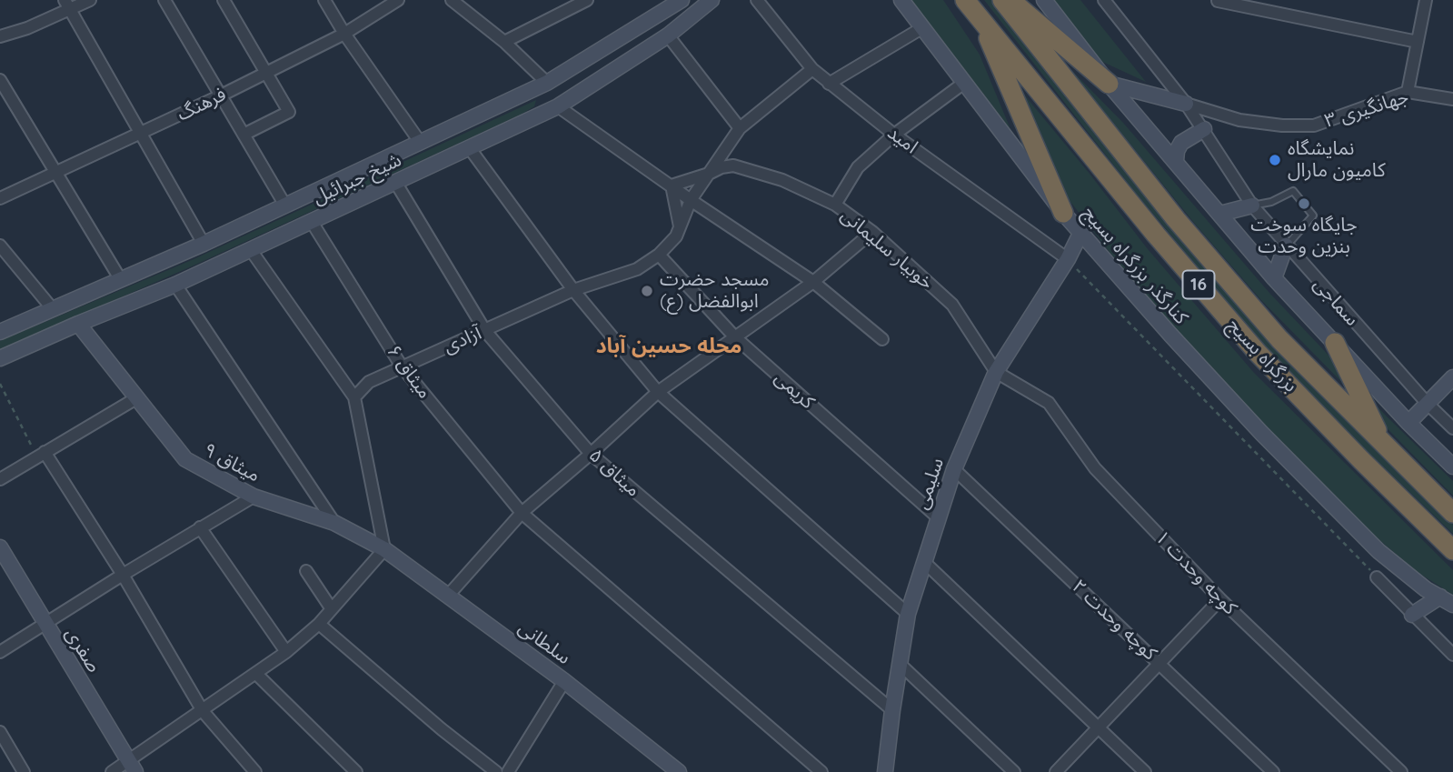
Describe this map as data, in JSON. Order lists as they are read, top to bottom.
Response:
{
  "streets": {
    "highway": ["16", "بزرگراه بسیج"],
    "street": [
      "فرهنگ",
      "جهانگیری ۳",
      "امید",
      "شیخ جبرائیل",
      "خوبیار سلیمانی",
      "کنارگذر بزرگراه بسیج",
      "سماجی",
      "آزادی",
      "میثاق ۶",
      "کریمی",
      "میثاق ۹",
      "میثاق ۵",
      "سلیمی",
      "کوچه وحدت ۱",
      "کوچه وحدت ۲",
      "سلطانی",
      "صفری"
    ]
  },
  "crossings": [
    ["جهانگیری ۳", "سماجی"],
    ["امید", "آزادی"],
    ["امید", "سلیمی"],
    ["شیخ جبرائیل", "میثاق ۶"],
    ["شیخ جبرائیل", "میثاق ۹"],
    ["شیخ جبرائیل", "میثاق ۵"],
    ["خوبیار سلیمانی", "آزادی"],
    ["خوبیار سلیمانی", "سلیمی"],
    ["خوبیار سلیمانی", "کوچه وحدت ۱"],
    ["کنارگذر بزرگراه بسیج", "سلیمی"],
    ["آزادی", "میثاق ۶"],
    ["آزادی", "کریمی"],
    ["آزادی", "میثاق ۵"],
    ["کریمی", "سلیمی"],
    ["میثاق ۹", "سلطانی"],
    ["میثاق ۵", "سلیمی"],
    ["سلیمی", "کوچه وحدت ۱"],
    ["سلیمی", "کوچه وحدت ۲"]
  ],
  "districts": ["محله حسین آباد"],
  "places": ["نمایشگاه کامیون مارال", "جایگاه سوخت بنزین وحدت", "مسجد حضرت ابوالفضل (ع)"]
}
